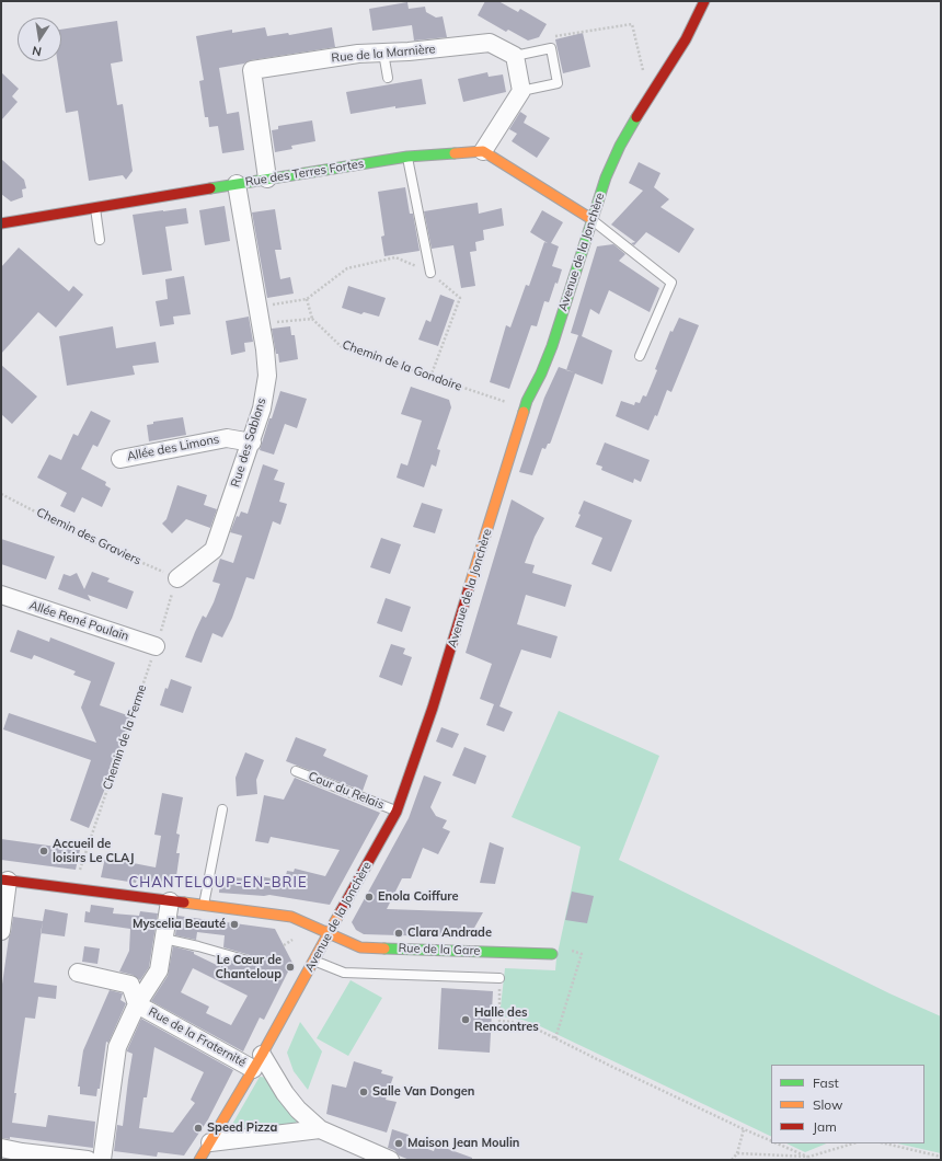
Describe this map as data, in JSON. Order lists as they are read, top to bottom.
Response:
{
  "streets": {
    "main road": ["Rue des Terres Fortes", "Avenue de la Jonchère", "Rue de la Gare"],
    "street": [
      "Rue de la Marnière",
      "Rue des Sablons",
      "Allée des Limons",
      "Allée René Poulain",
      "Rue de la Fraternité"
    ],
    "lane": ["Cour du Relais"],
    "path": ["Chemin de la Gondoire", "Chemin des Graviers", "Chemin de la Ferme"]
  },
  "crossings": [
    ["Rue de la Marnière", "Rue des Terres Fortes"],
    ["Rue des Terres Fortes", "Rue des Sablons"],
    ["Avenue de la Jonchère", "Chemin de la Gondoire"],
    ["Avenue de la Jonchère", "Cour du Relais"],
    ["Avenue de la Jonchère", "Rue de la Gare"],
    ["Avenue de la Jonchère", "Rue de la Fraternité"],
    ["Rue des Sablons", "Allée des Limons"],
    ["Rue des Sablons", "Chemin des Graviers"],
    ["Rue des Sablons", "Chemin de la Ferme"],
    ["Chemin des Graviers", "Chemin de la Ferme"],
    ["Allée René Poulain", "Chemin de la Ferme"],
    ["Chemin de la Ferme", "Rue de la Gare"]
  ],
  "districts": ["CHANTELOUP-EN-BRIE"],
  "places": [
    "Accueil de loisirs Le CLAJ",
    "Enola Coiffure",
    "Myscelia Beauté",
    "Clara Andrade",
    "Le Cœur de Chanteloup",
    "Halle des Rencontres",
    "Salle Van Dongen",
    "Speed Pizza",
    "Maison Jean Moulin"
  ],
  "legend": ["Fast", "Slow", "Jam"],
  "north": "bottom"
}
